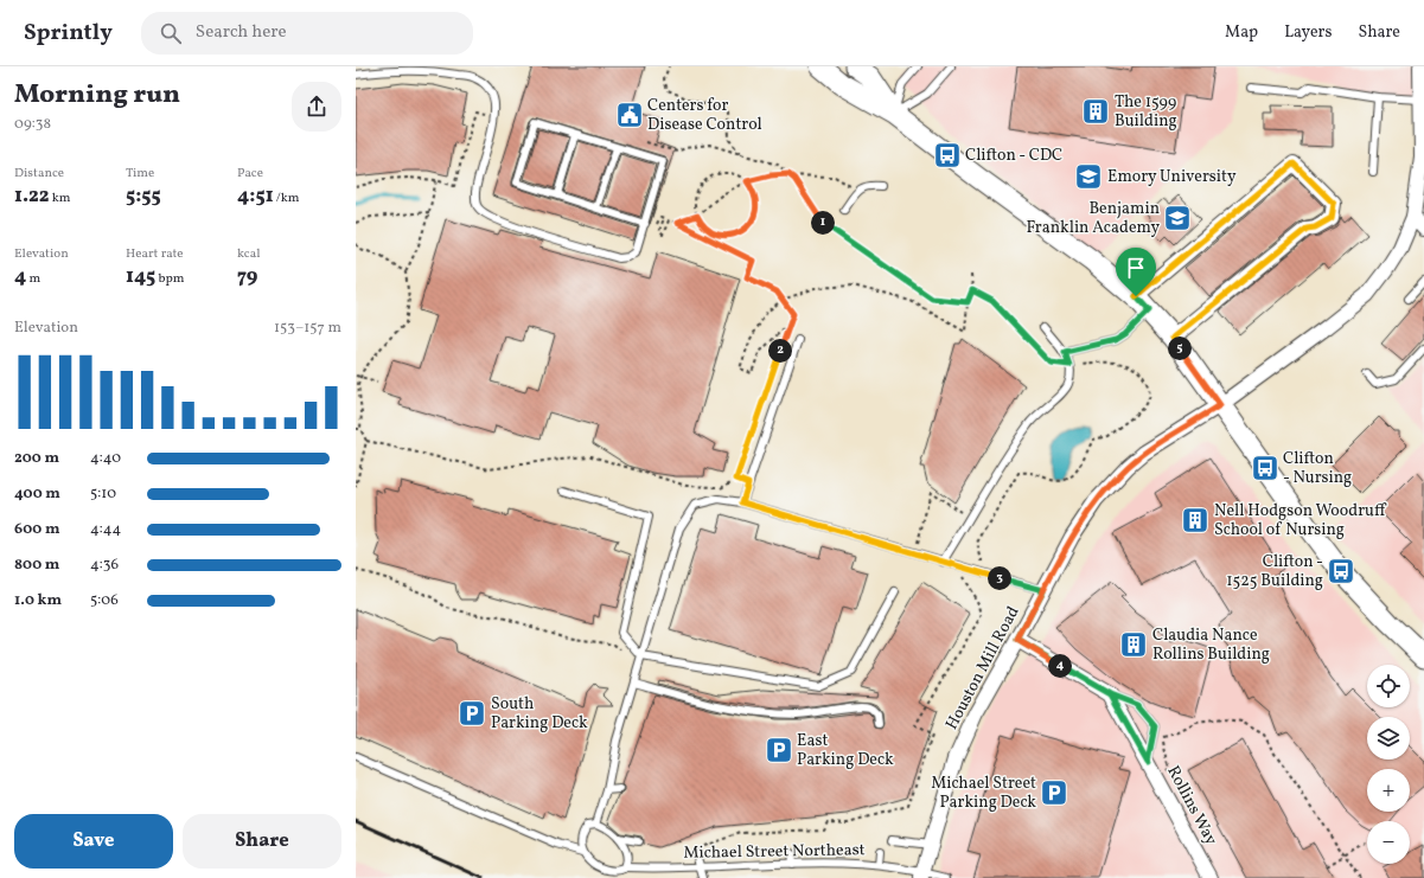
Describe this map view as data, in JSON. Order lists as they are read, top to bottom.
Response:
{
  "streets": {
    "street": ["Houston Mill Road", "Rollins Way"],
    "lane": ["Michael Street Northeast"]
  },
  "crossings": [
    ["Houston Mill Road", "Michael Street Northeast"]
  ],
  "places": {
    "building": ["The 1599 Building", "Nell Hodgson Woodruff School of Nursing", "Claudia Nance Rollins Building"],
    "public building": ["Centers for Disease Control"],
    "bus stop": ["Clifton - CDC", "Clifton - Nursing", "Clifton - 1525 Building"],
    "school or university": ["Emory University", "Benjamin Franklin Academy"],
    "parking": ["South Parking Deck", "East Parking Deck", "Michael Street Parking Deck"]
  },
  "page": {
    "header": "Sprintly",
    "search": "Search here",
    "nav": ["Map", "Layers", "Share"],
    "heading": ["Morning run", "09:38"],
    "stats": [
      ["Distance", "1.22 km"],
      ["Time", "5:55"],
      ["Pace", "4:51 /km"],
      ["Elevation", "4 m"],
      ["Heart rate", "145 bpm"],
      ["kcal", "79"]
    ],
    "pins": [
      "1",
      "5",
      "2",
      "3",
      "4"
    ],
    "chart": ["Elevation", "153–157 m"],
    "list": [
      {
        "name": "200 m",
        "note": "4:40"
      },
      {
        "name": "400 m",
        "note": "5:10"
      },
      {
        "name": "600 m",
        "note": "4:44"
      },
      {
        "name": "800 m",
        "note": "4:36"
      },
      {
        "name": "1.0 km",
        "note": "5:06"
      }
    ],
    "map_buttons": ["+", "−"],
    "buttons": ["Save", "Share"]
  }
}
